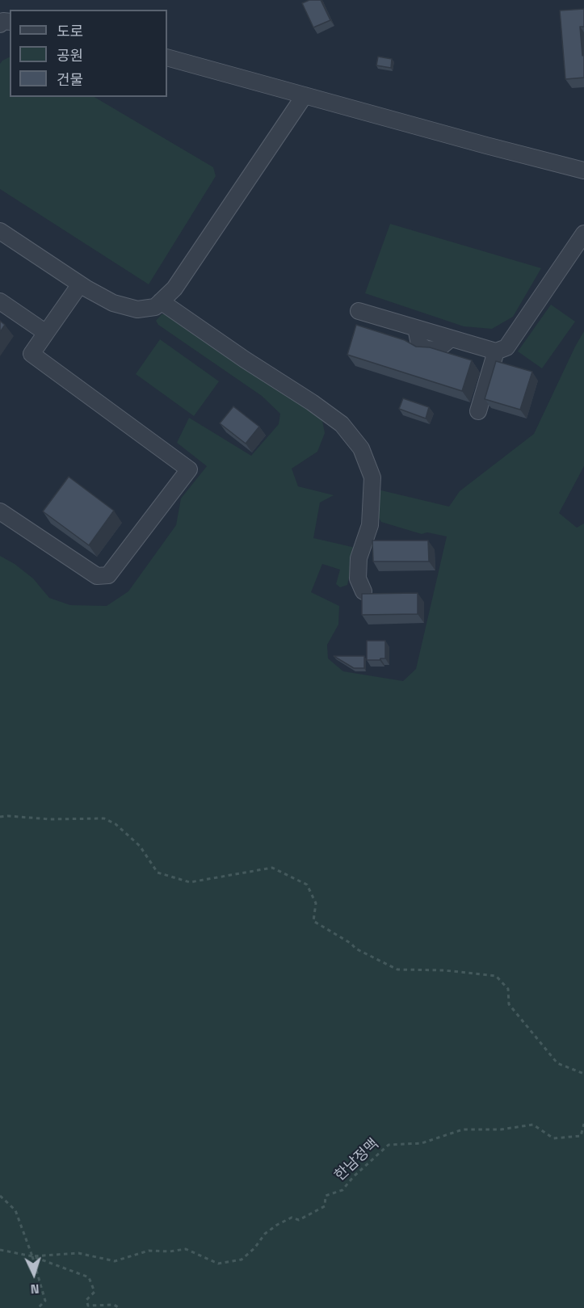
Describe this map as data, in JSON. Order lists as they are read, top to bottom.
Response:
{
  "streets": {
    "path": ["한남정맥"]
  },
  "legend": ["도로", "공원", "건물"],
  "north": "bottom"
}
